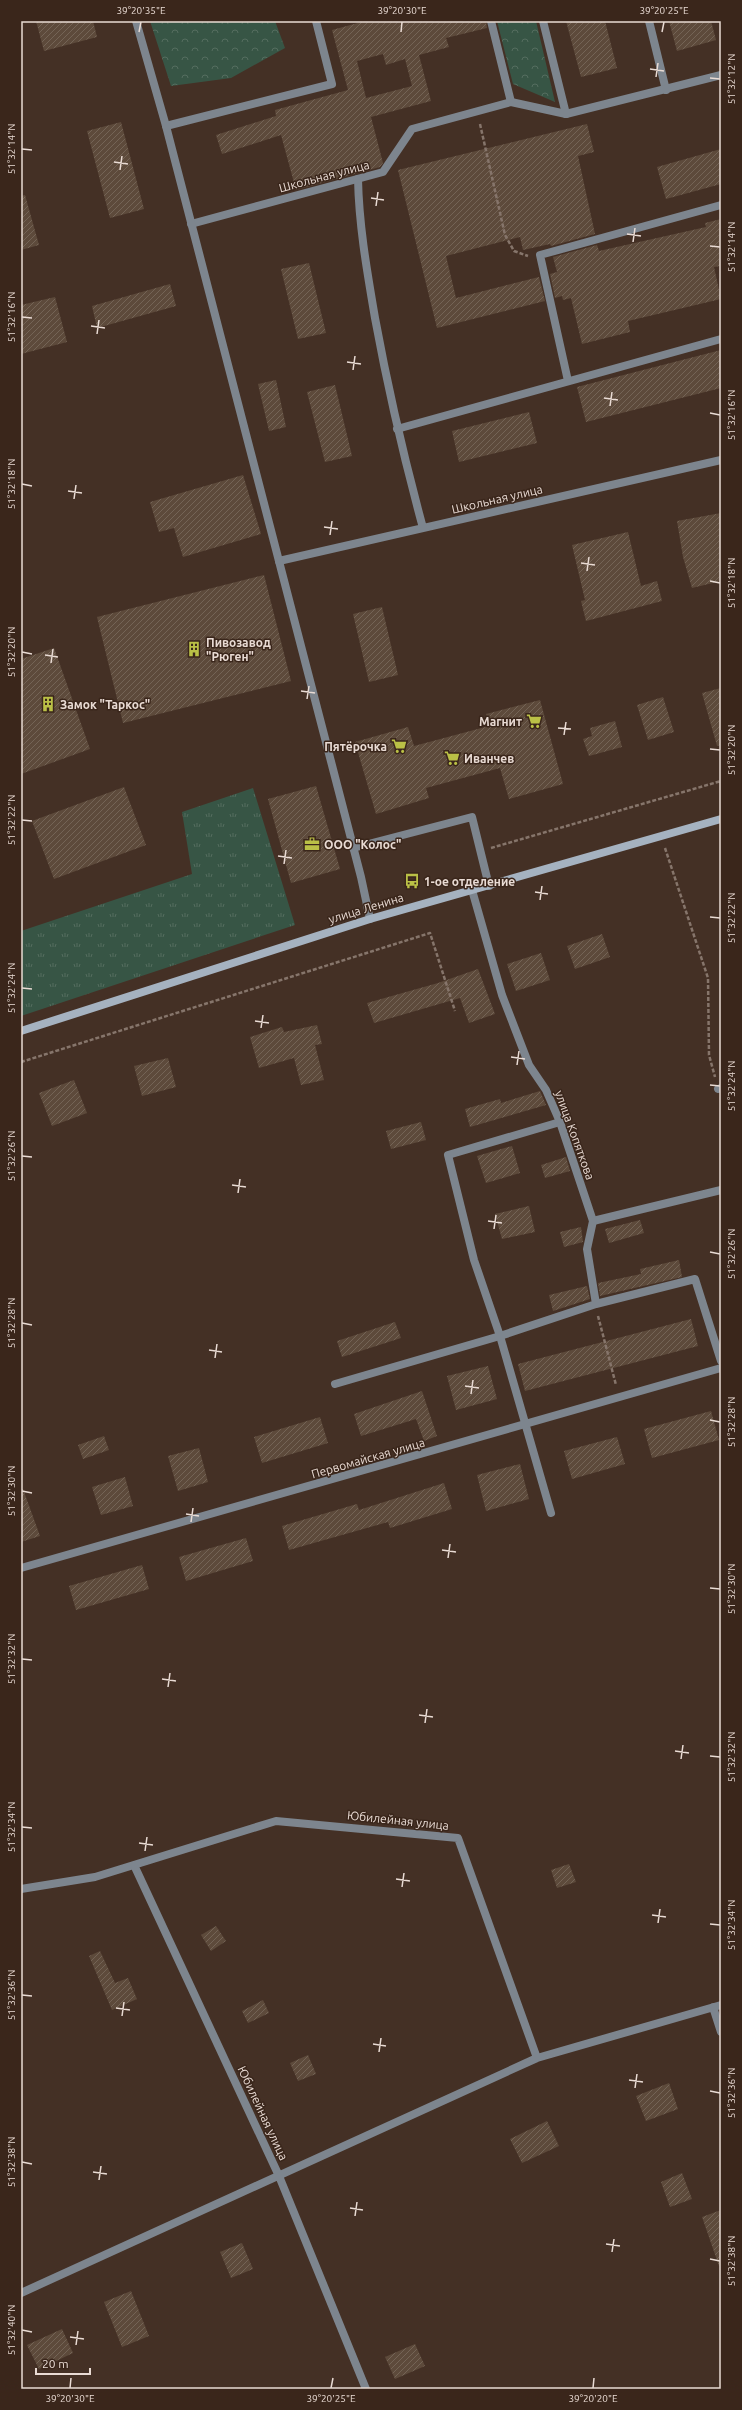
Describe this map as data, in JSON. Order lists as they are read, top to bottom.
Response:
{
  "streets": {
    "main road": ["улица Ленина"],
    "street": [
      "Школьная улица",
      "улица Копяткова",
      "Первомайская улица",
      "Юбилейная улица"
    ]
  },
  "crossings": [
    ["улица Ленина", "улица Копяткова"]
  ],
  "places": {
    "building": ["Пивозавод \"Рюген\"", "Замок \"Таркос\""],
    "supermarket": ["Магнит", "Пятёрочка", "Иванчев"],
    "office": ["ООО \"Колос\""],
    "bus stop": ["1-ое отделение"]
  },
  "scale_bar": "20 m",
  "coordinates": [
    "39°20'35\"E",
    "39°20'30\"E",
    "39°20'25\"E",
    "51°32'12\"N",
    "51°32'14\"N",
    "51°32'16\"N",
    "51°32'18\"N",
    "51°32'20\"N",
    "51°32'22\"N",
    "51°32'24\"N",
    "51°32'26\"N",
    "51°32'28\"N",
    "51°32'30\"N",
    "51°32'32\"N",
    "51°32'34\"N",
    "51°32'36\"N",
    "51°32'38\"N",
    "51°32'40\"N",
    "39°20'20\"E"
  ]
}
